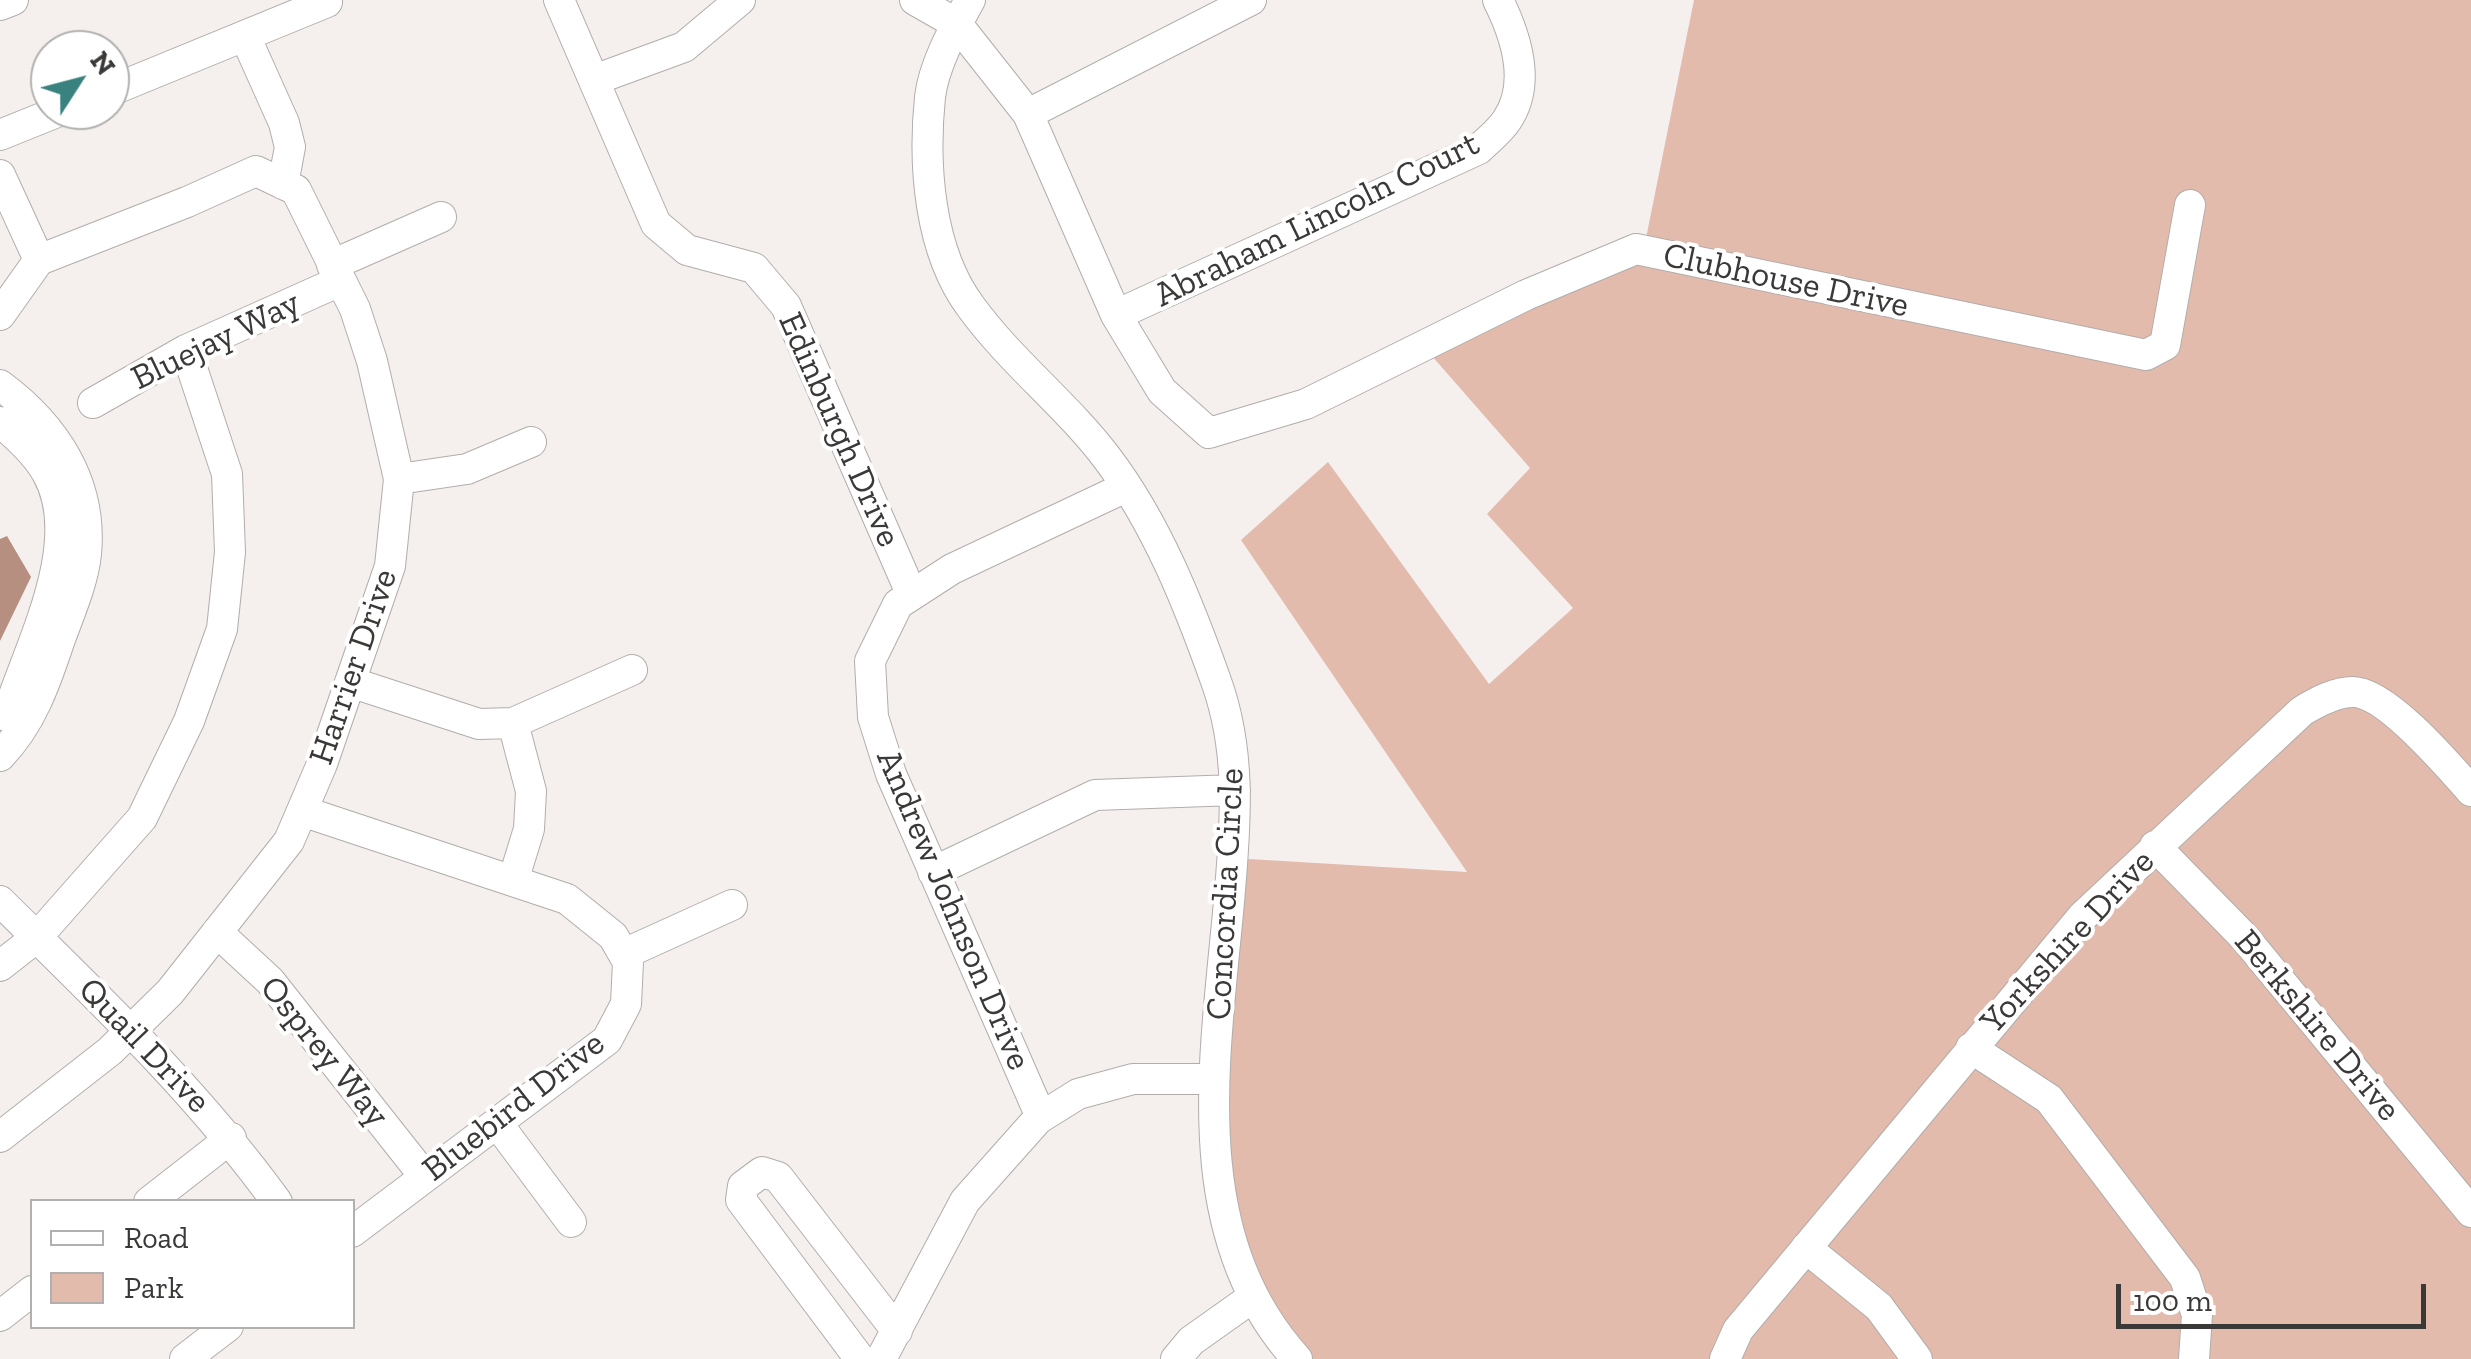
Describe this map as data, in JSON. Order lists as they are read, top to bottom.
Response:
{
  "streets": {
    "street": [
      "Abraham Lincoln Court",
      "Clubhouse Drive",
      "Bluejay Way",
      "Edinburgh Drive",
      "Harrier Drive",
      "Concordia Circle",
      "Andrew Johnson Drive",
      "Yorkshire Drive",
      "Berkshire Drive",
      "Quail Drive",
      "Osprey Way",
      "Bluebird Drive"
    ]
  },
  "crossings": [
    ["Abraham Lincoln Court", "Clubhouse Drive"],
    ["Bluejay Way", "Harrier Drive"],
    ["Edinburgh Drive", "Andrew Johnson Drive"],
    ["Harrier Drive", "Quail Drive"],
    ["Harrier Drive", "Osprey Way"],
    ["Concordia Circle", "Andrew Johnson Drive"],
    ["Yorkshire Drive", "Berkshire Drive"],
    ["Osprey Way", "Bluebird Drive"]
  ],
  "legend": ["Road", "Park"],
  "scale_bar": "100 m",
  "north": "top right"
}
